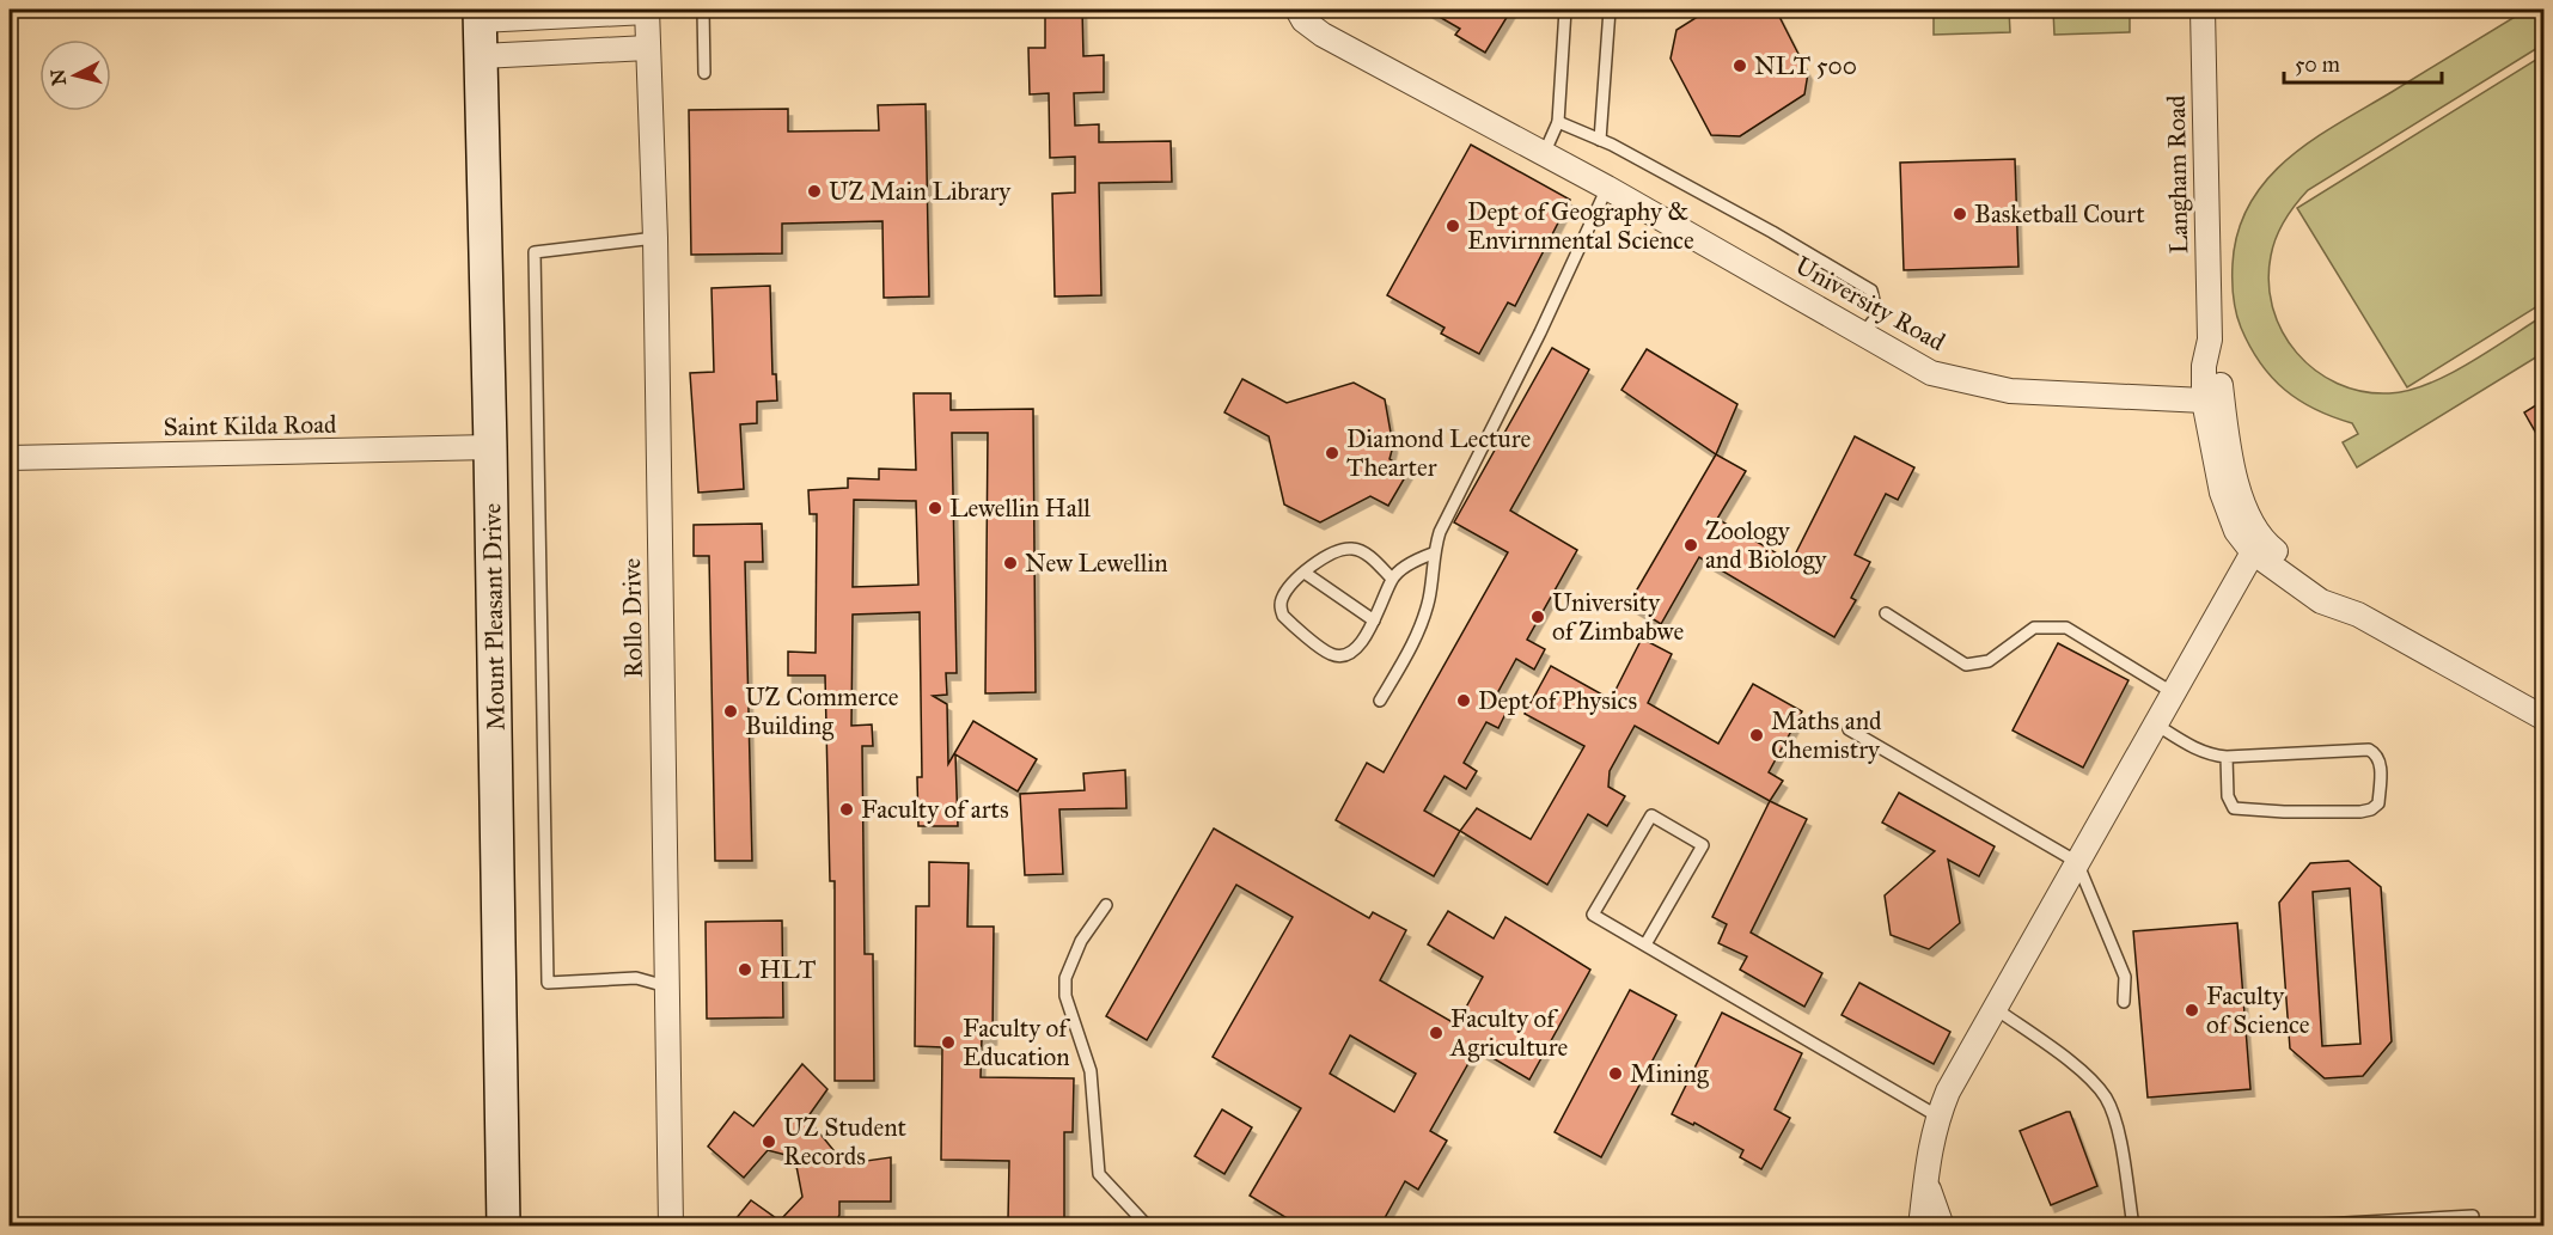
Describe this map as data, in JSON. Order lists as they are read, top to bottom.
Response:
{
  "streets": {
    "street": [
      "Langham Road",
      "University Road",
      "Saint Kilda Road",
      "Mount Pleasant Drive",
      "Rollo Drive"
    ]
  },
  "crossings": [
    ["Langham Road", "University Road"],
    ["Saint Kilda Road", "Mount Pleasant Drive"]
  ],
  "places": [
    "NLT 500",
    "UZ Main Library",
    "Basketball Court",
    "Dept of Geography & Envirnmental Science",
    "Diamond Lecture Thearter",
    "Lewellin Hall",
    "Zoology and Biology",
    "New Lewellin",
    "University of Zimbabwe",
    "Dept of Physics",
    "UZ Commerce Building",
    "Maths and Chemistry",
    "Faculty of arts",
    "HLT",
    "Faculty of Science",
    "Faculty of Agriculture",
    "Faculty of Education",
    "Mining",
    "UZ Student Records"
  ],
  "scale_bar": "50 m",
  "north": "left"
}
